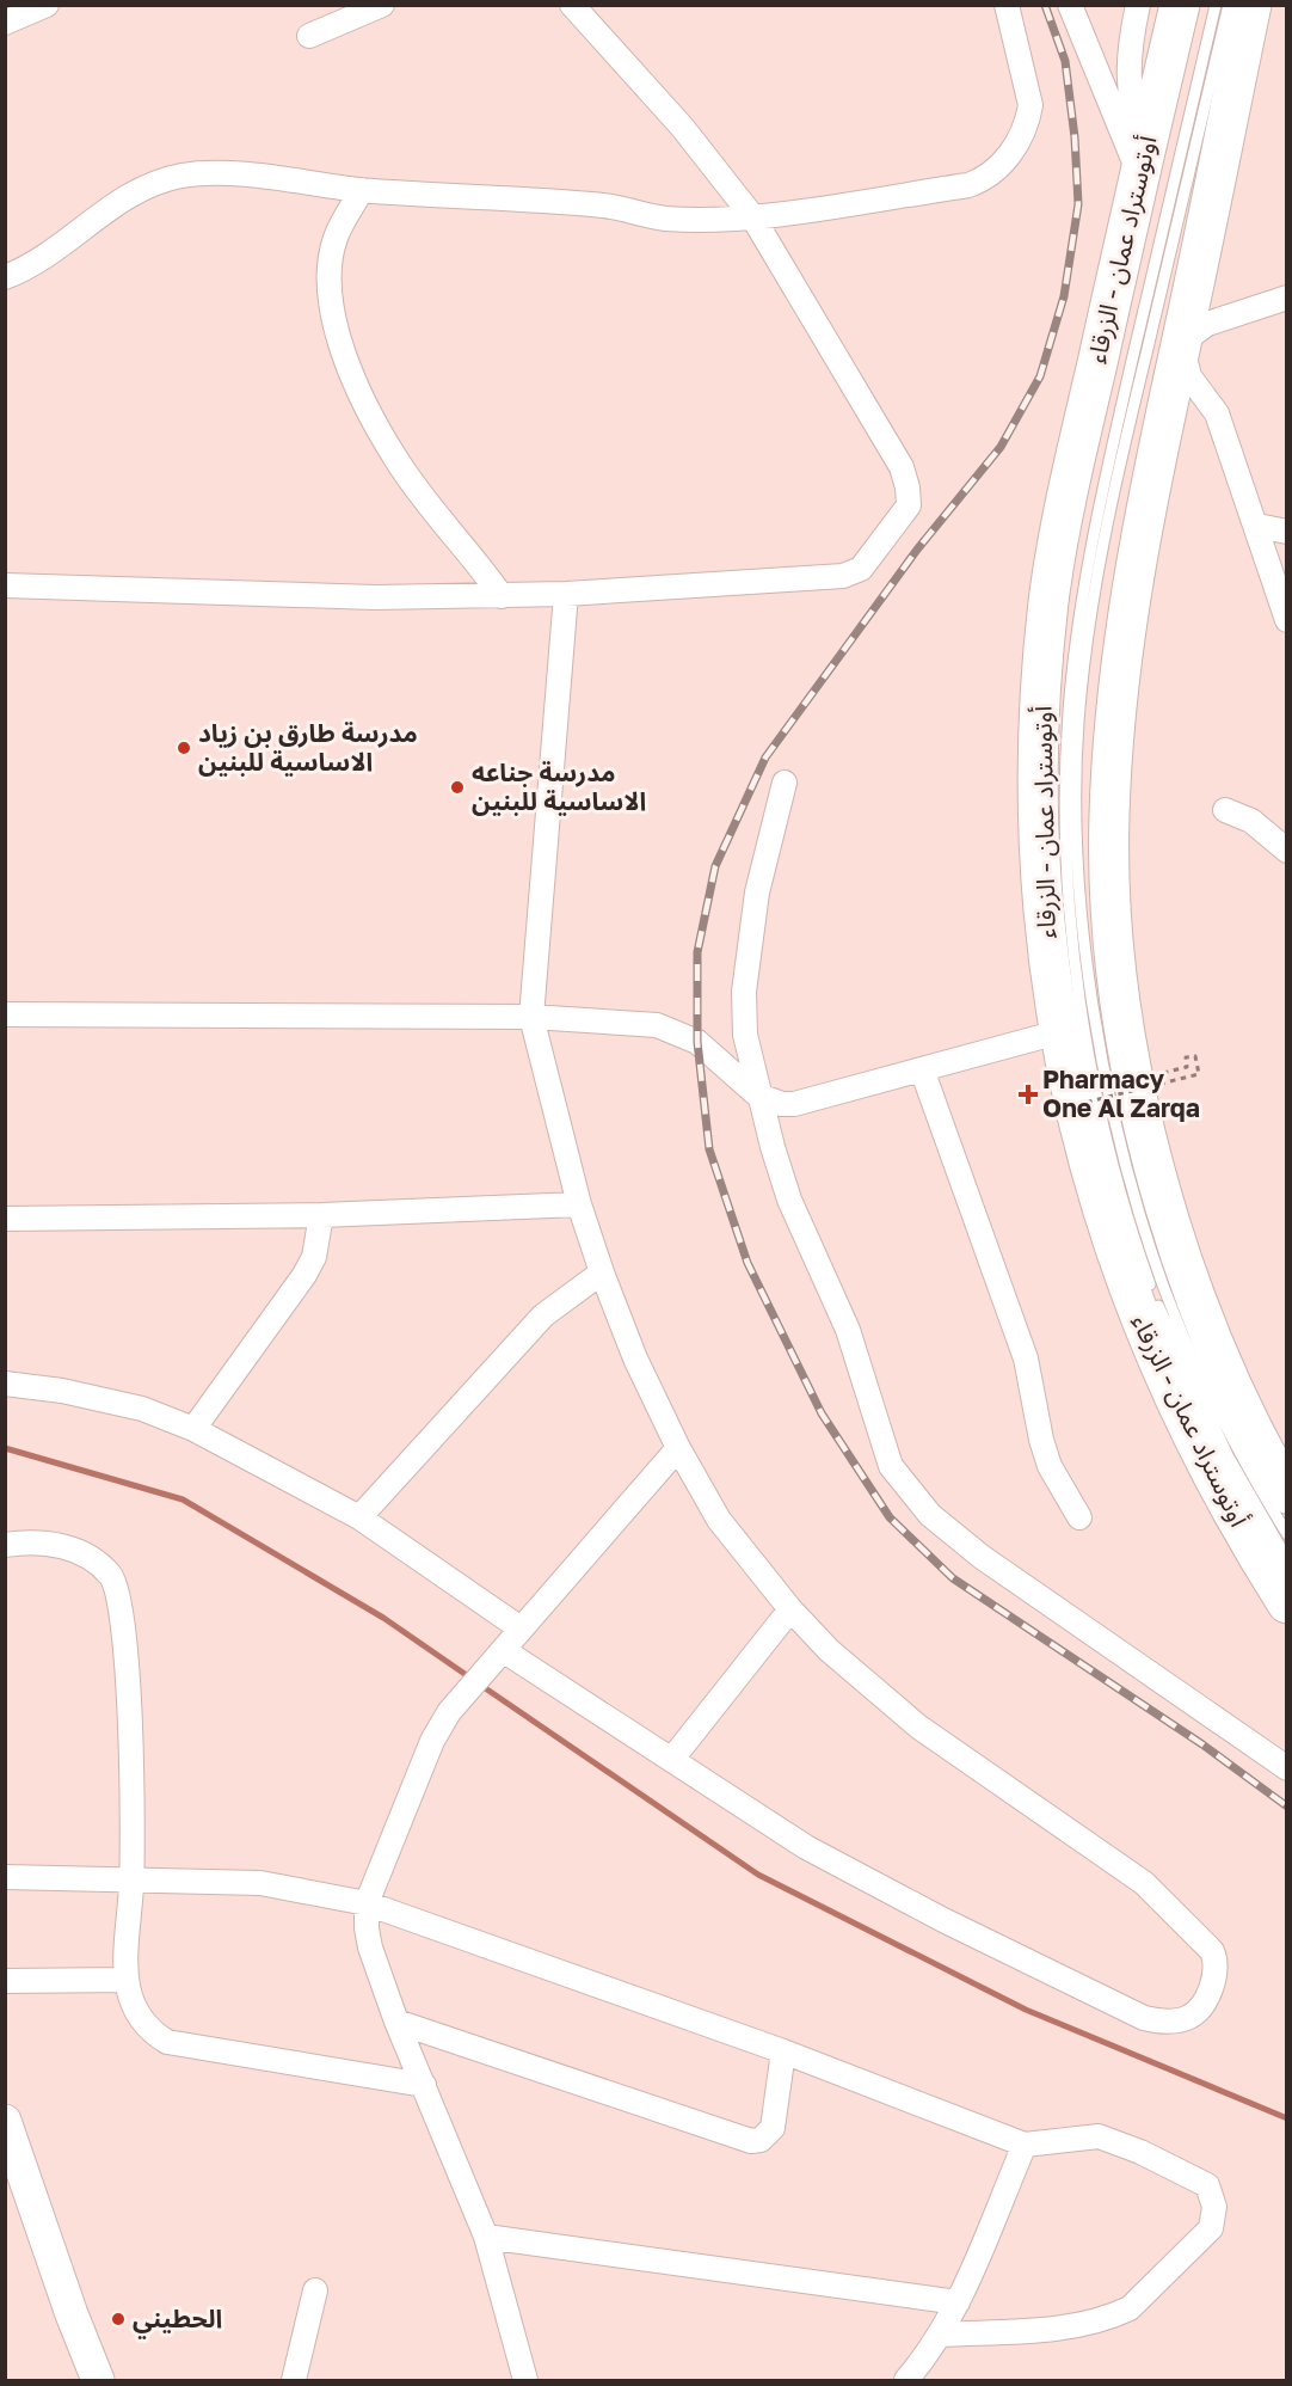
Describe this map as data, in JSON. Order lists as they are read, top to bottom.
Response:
{
  "streets": {
    "highway": ["أوتوستراد عمان - الزرقاء"]
  },
  "places": {
    "other": ["مدرسة طارق بن زياد الاساسية للبنين", "مدرسة جناعه الاساسية للبنين", "الحطيني"],
    "health": ["Pharmacy One Al Zarqa"]
  }
}
